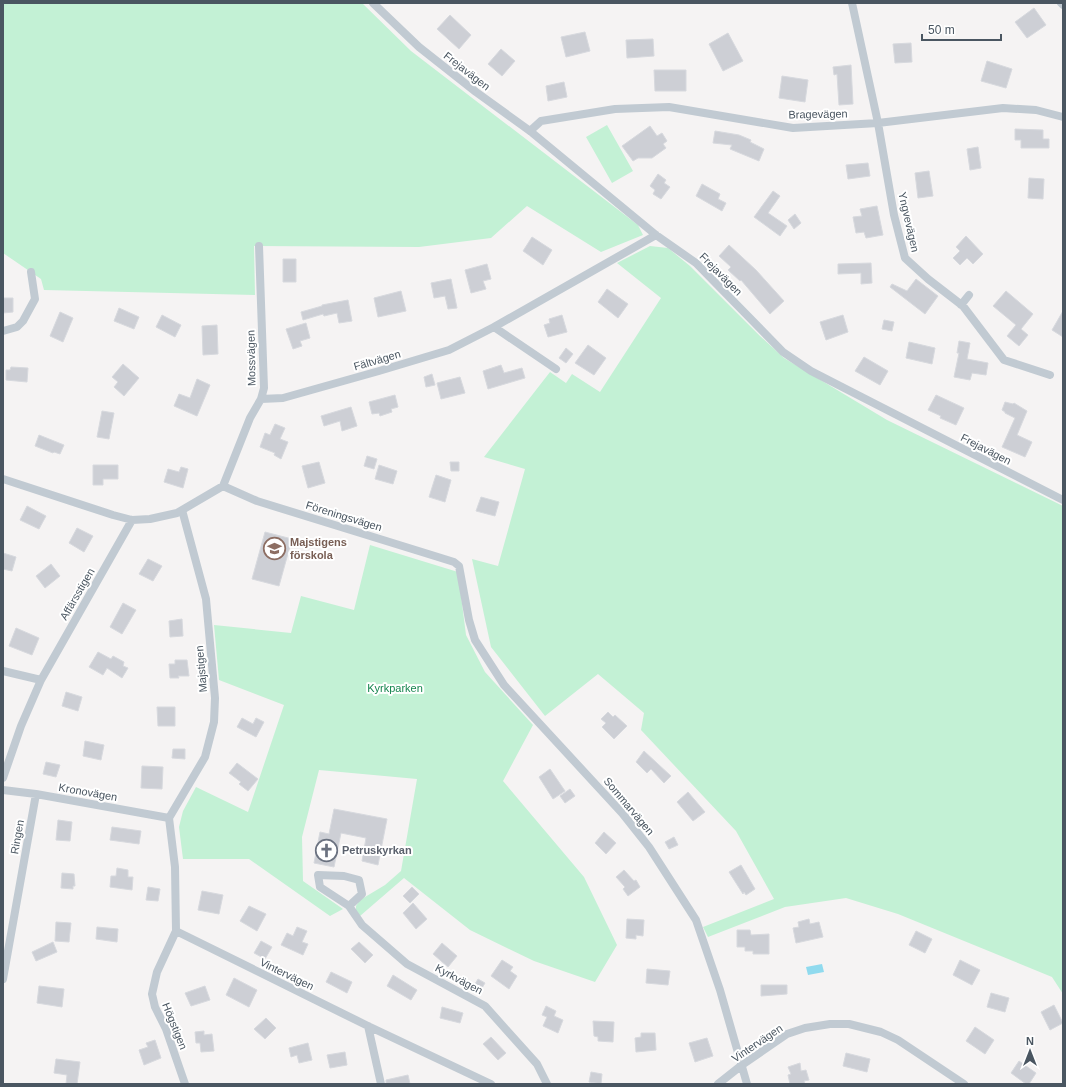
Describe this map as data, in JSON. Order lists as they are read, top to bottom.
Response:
{
  "streets": {
    "street": [
      "Frejavägen",
      "Bragevägen",
      "Yngvevägen",
      "Mossvägen",
      "Fältvägen",
      "Föreningsvägen",
      "Affärsstigen",
      "Majstigen",
      "Kronovägen",
      "Sommarvägen",
      "Ringen",
      "Vintervägen",
      "Kyrkvägen",
      "Högstigen"
    ]
  },
  "crossings": [
    ["Frejavägen", "Bragevägen"],
    ["Frejavägen", "Fältvägen"],
    ["Bragevägen", "Yngvevägen"],
    ["Mossvägen", "Fältvägen"],
    ["Mossvägen", "Föreningsvägen"],
    ["Föreningsvägen", "Sommarvägen"],
    ["Majstigen", "Kronovägen"],
    ["Kronovägen", "Ringen"],
    ["Sommarvägen", "Vintervägen"],
    ["Vintervägen", "Högstigen"]
  ],
  "parks": ["Kyrkparken"],
  "places": {
    "school or university": ["Majstigens förskola"],
    "church": ["Petruskyrkan"]
  },
  "scale_bar": "50 m",
  "north": "top"
}
